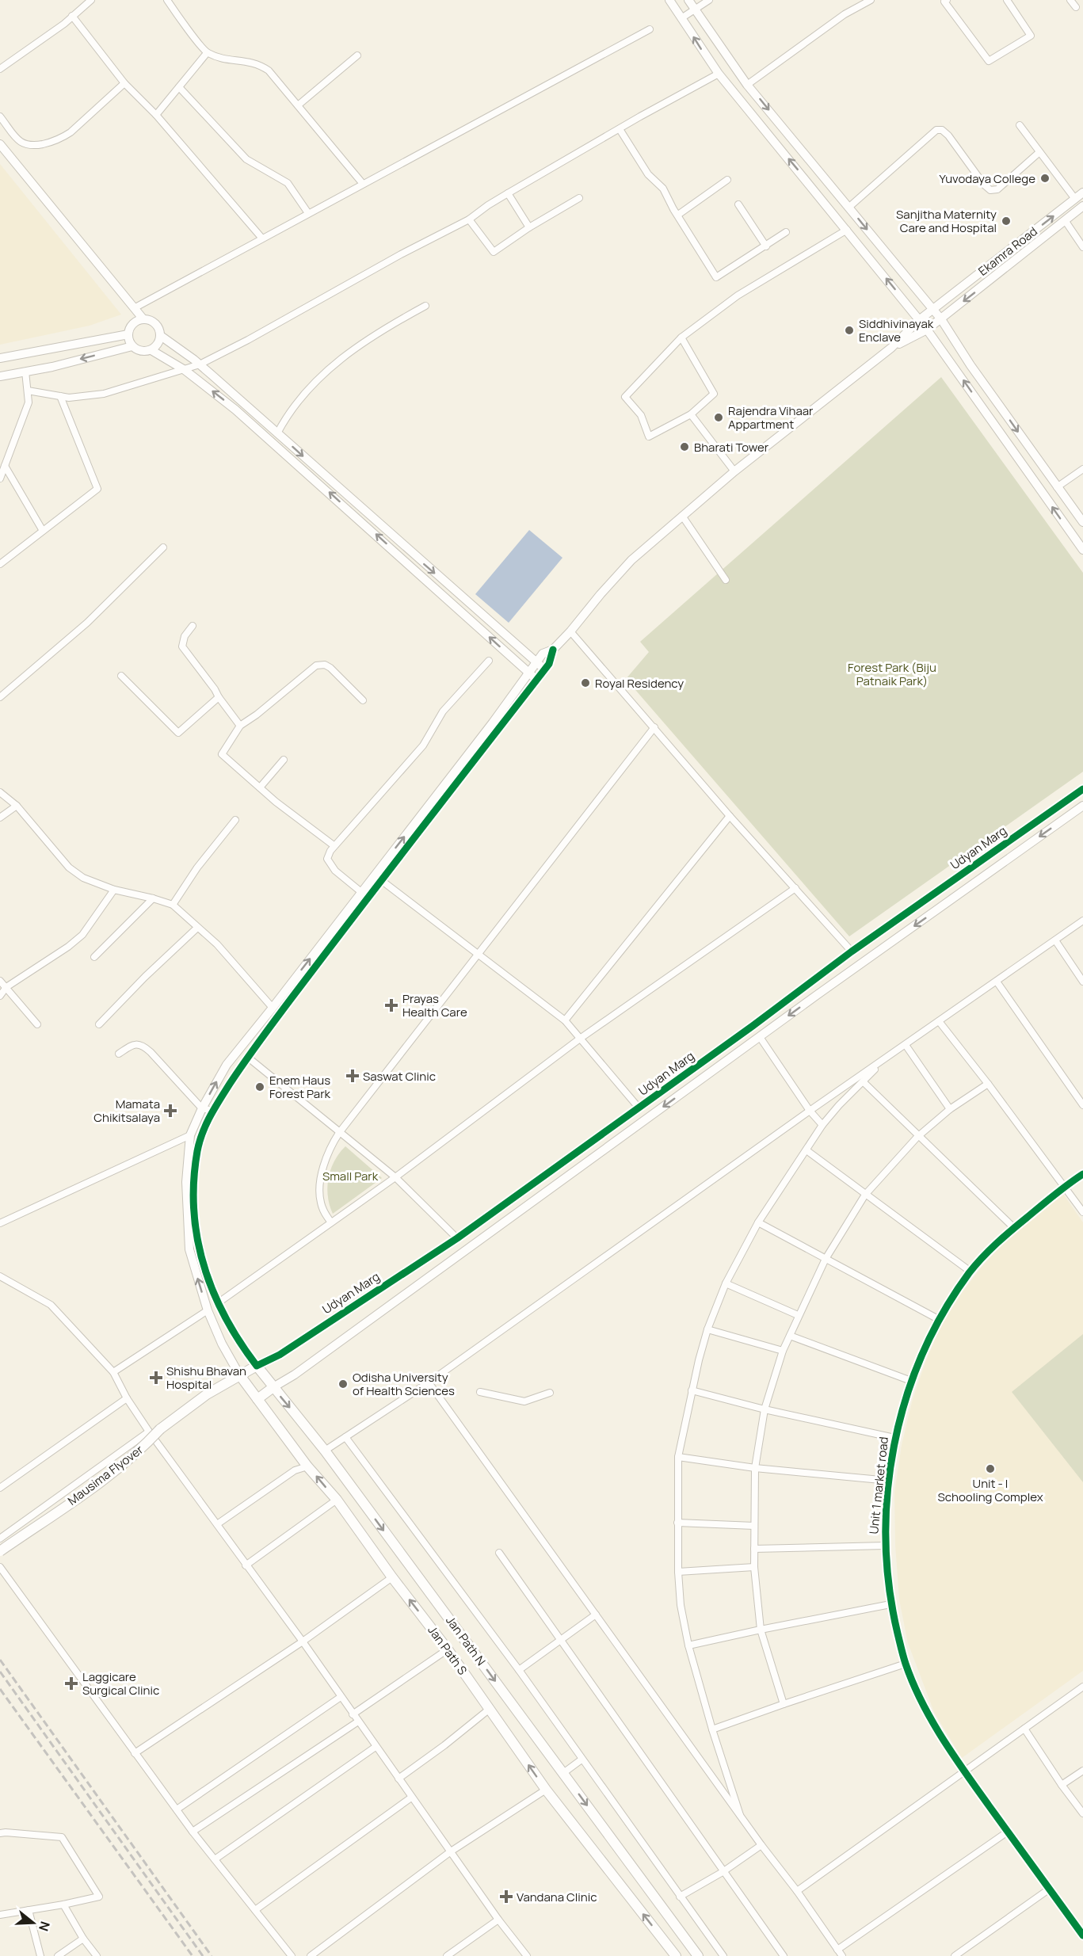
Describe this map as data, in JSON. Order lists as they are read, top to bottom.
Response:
{
  "streets": {
    "main road": [
      "Udyan Marg",
      "Mausima Flyover",
      "Jan Path N",
      "Jan Path S"
    ],
    "street": ["Ekamra Road", "Unit 1 market road"]
  },
  "crossings": [
    ["Udyan Marg", "Mausima Flyover"],
    ["Udyan Marg", "Jan Path N"],
    ["Udyan Marg", "Jan Path S"],
    ["Jan Path N", "Jan Path S"]
  ],
  "one_way": ["Jan Path S"],
  "parks": ["Forest Park (Biju Patnaik Park)", "Small Park"],
  "places": {
    "other": [
      "Yuvodaya College",
      "Sanjitha Maternity Care and Hospital",
      "Siddhivinayak Enclave",
      "Rajendra Vihaar Appartment",
      "Bharati Tower",
      "Royal Residency",
      "Enem Haus Forest Park",
      "Odisha University of Health Sciences",
      "Unit - I Schooling Complex"
    ],
    "health": [
      "Prayas Health Care",
      "Saswat Clinic",
      "Mamata Chikitsalaya",
      "Shishu Bhavan Hospital",
      "Laggicare Surgical Clinic",
      "Vandana Clinic"
    ]
  },
  "north": "right"
}
